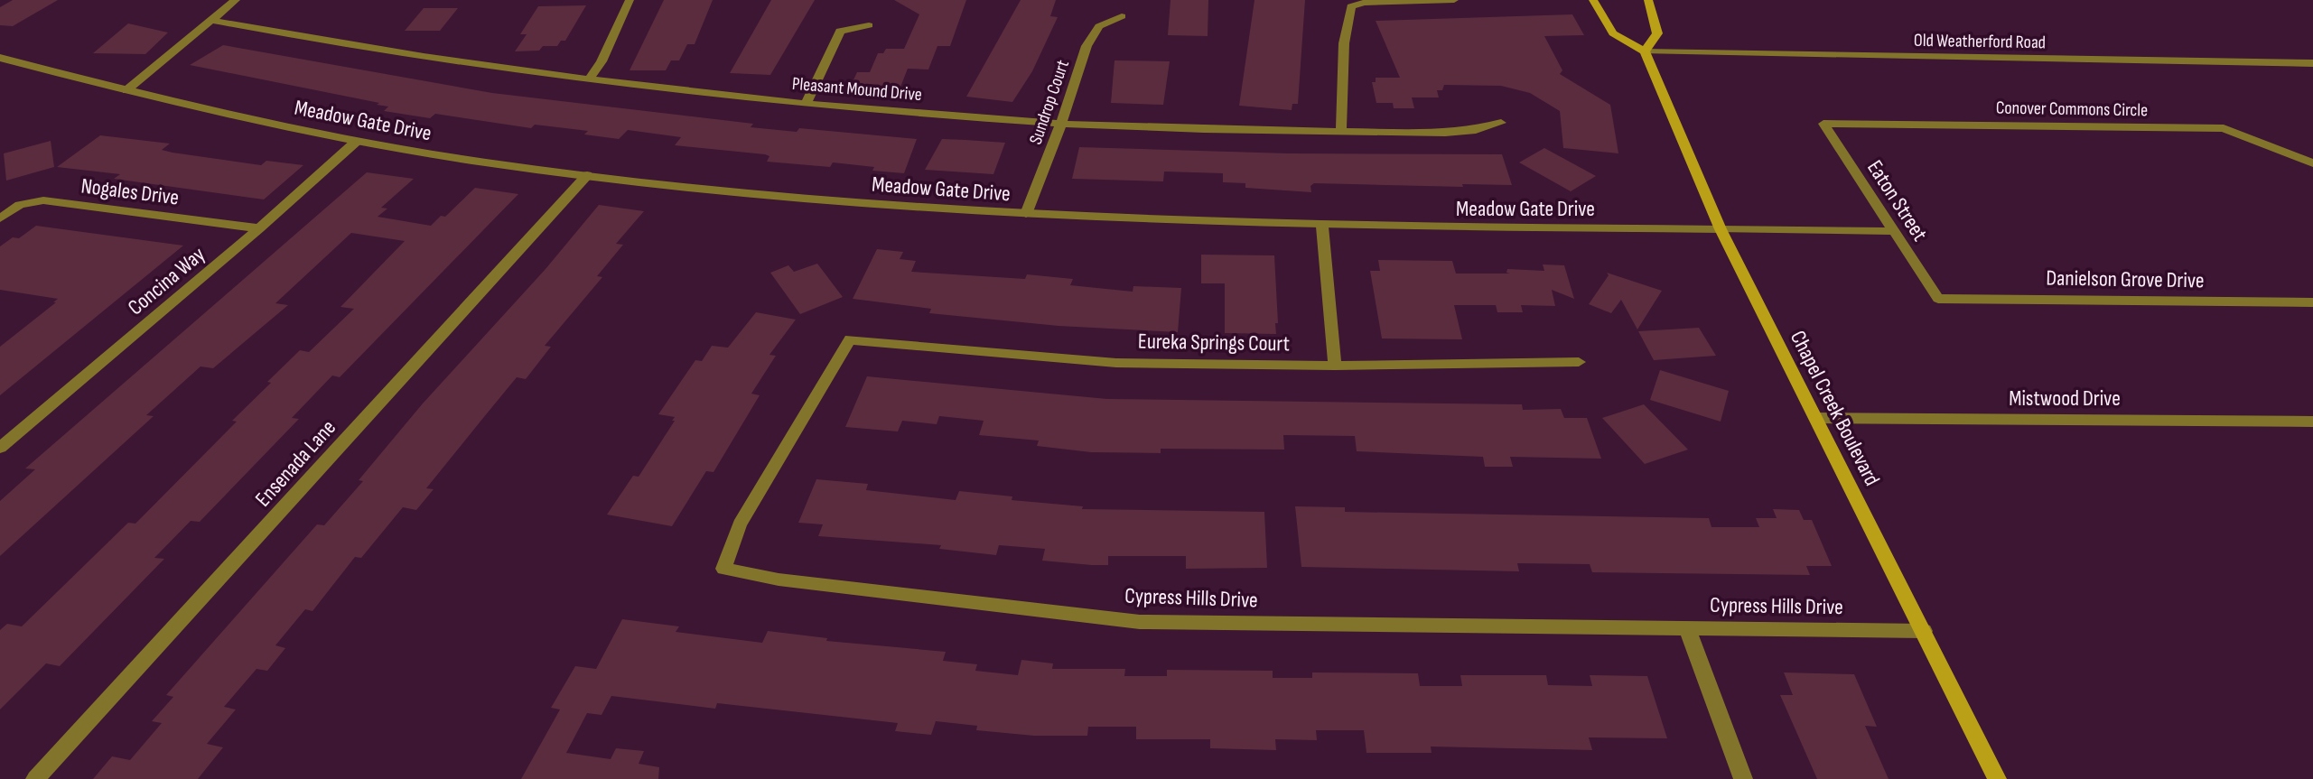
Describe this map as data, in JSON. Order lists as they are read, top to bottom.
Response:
{
  "streets": {
    "main road": ["Chapel Creek Boulevard"],
    "street": [
      "Old Weatherford Road",
      "Pleasant Mound Drive",
      "Sundrop Court",
      "Conover Commons Circle",
      "Meadow Gate Drive",
      "Nogales Drive",
      "Eaton Street",
      "Danielson Grove Drive",
      "Concina Way",
      "Eureka Springs Court",
      "Mistwood Drive",
      "Ensenada Lane",
      "Cypress Hills Drive"
    ]
  },
  "crossings": [
    ["Old Weatherford Road", "Chapel Creek Boulevard"],
    ["Pleasant Mound Drive", "Sundrop Court"],
    ["Sundrop Court", "Meadow Gate Drive"],
    ["Conover Commons Circle", "Eaton Street"],
    ["Meadow Gate Drive", "Eaton Street"],
    ["Meadow Gate Drive", "Concina Way"],
    ["Meadow Gate Drive", "Chapel Creek Boulevard"],
    ["Meadow Gate Drive", "Ensenada Lane"],
    ["Nogales Drive", "Concina Way"],
    ["Eaton Street", "Danielson Grove Drive"],
    ["Eureka Springs Court", "Cypress Hills Drive"],
    ["Mistwood Drive", "Chapel Creek Boulevard"],
    ["Chapel Creek Boulevard", "Cypress Hills Drive"]
  ]
}
